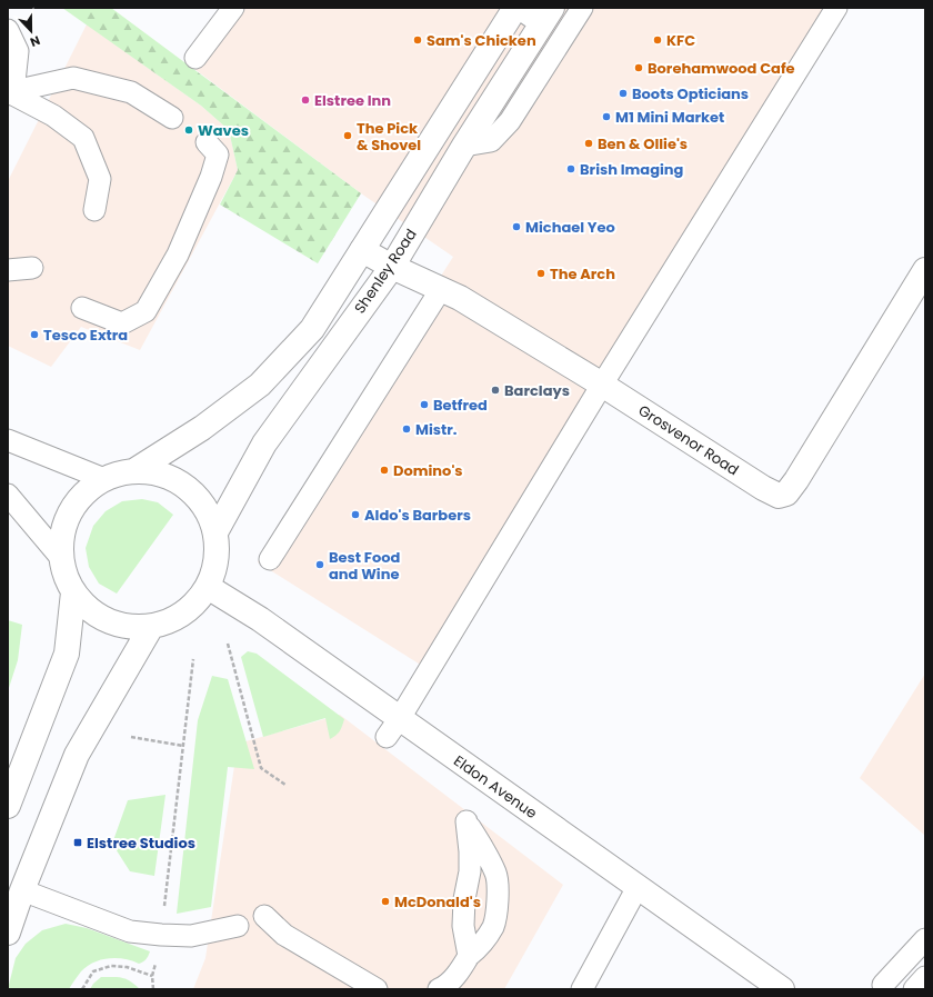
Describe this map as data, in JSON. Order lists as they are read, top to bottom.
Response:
{
  "streets": {
    "main road": ["Shenley Road", "Grosvenor Road", "Eldon Avenue"]
  },
  "crossings": [
    ["Shenley Road", "Grosvenor Road"],
    ["Shenley Road", "Eldon Avenue"]
  ],
  "places": {
    "other": [
      "Sam's Chicken",
      "KFC",
      "Borehamwood Cafe",
      "Boots Opticians",
      "Elstree Inn",
      "M1 Mini Market",
      "Waves",
      "The Pick & Shovel",
      "Ben & Ollie's",
      "Brish Imaging",
      "Michael Yeo",
      "The Arch",
      "Tesco Extra",
      "Barclays",
      "Betfred",
      "Mistr.",
      "Domino's",
      "Aldo's Barbers",
      "Best Food and Wine",
      "McDonald's"
    ],
    "transit": ["Elstree Studios"]
  },
  "north": "bottom"
}
